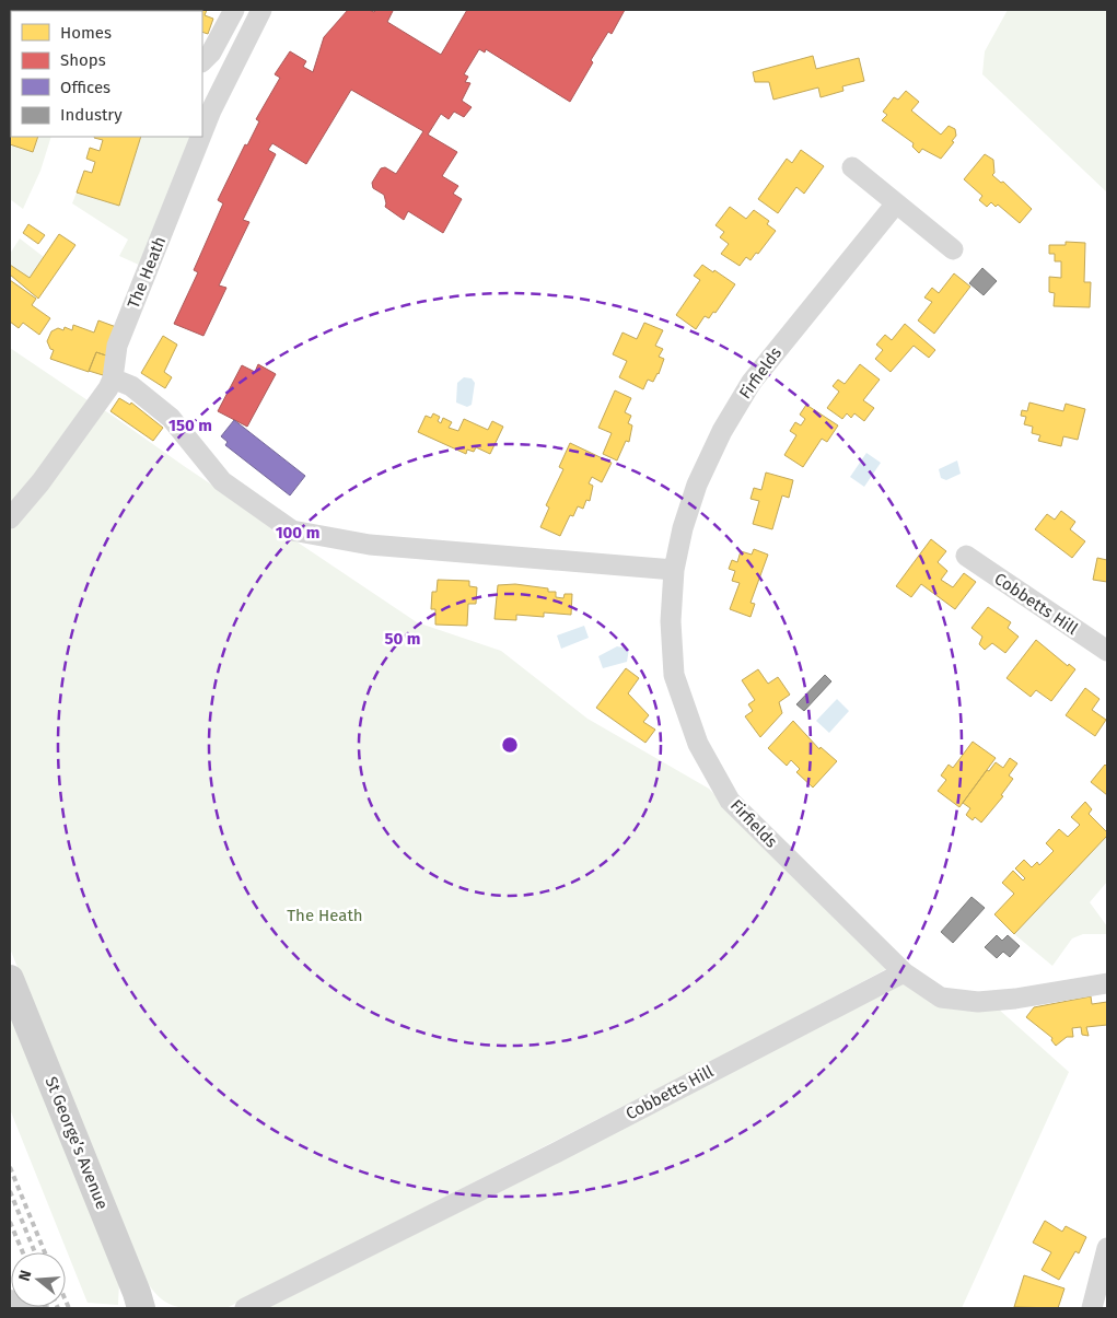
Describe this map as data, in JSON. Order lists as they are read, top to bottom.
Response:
{
  "streets": {
    "main road": ["St George’s Avenue"],
    "street": ["The Heath", "Firfields", "Cobbetts Hill"]
  },
  "crossings": [
    ["Firfields", "Cobbetts Hill"]
  ],
  "parks": ["The Heath"],
  "legend": [
    "Homes",
    "Shops",
    "Offices",
    "Industry"
  ],
  "north": "left",
  "rings": ["150 m", "100 m", "50 m"]
}
